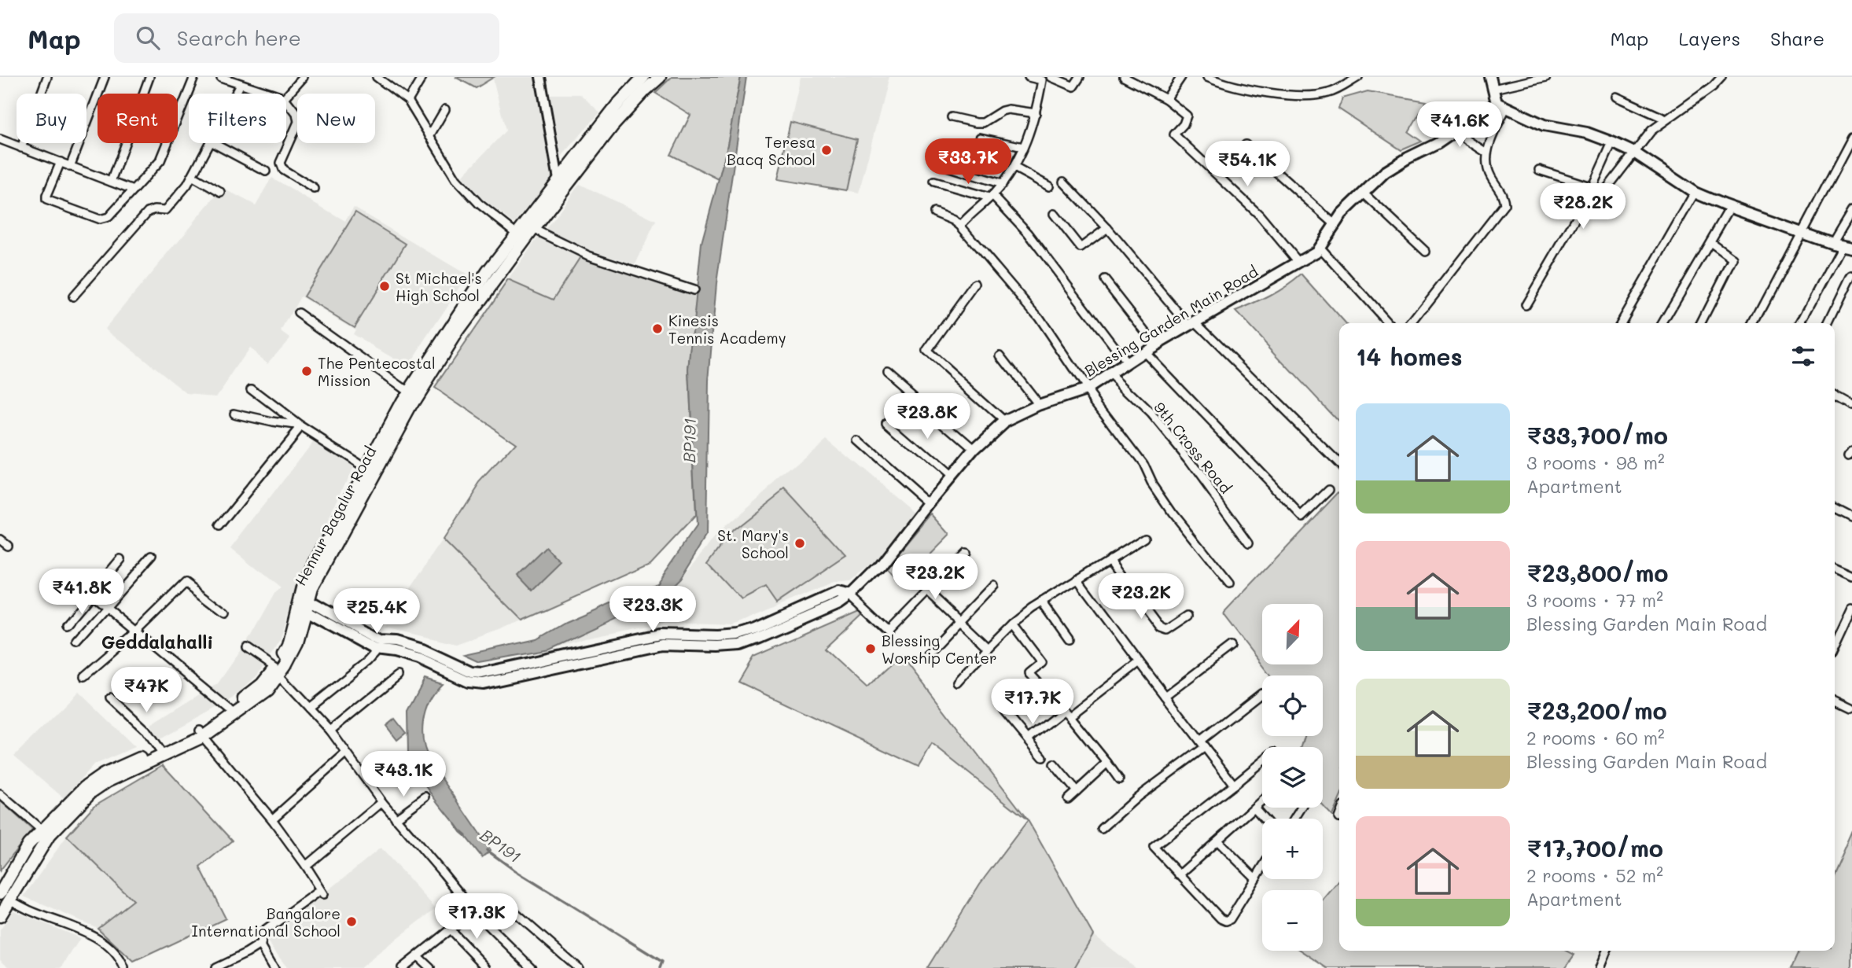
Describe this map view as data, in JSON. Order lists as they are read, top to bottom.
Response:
{
  "streets": {
    "main road": ["Blessing Garden Main Road", "Hennur Bagalur Road"],
    "street": ["9th Cross Road"]
  },
  "crossings": [
    ["Blessing Garden Main Road", "9th Cross Road"],
    ["Blessing Garden Main Road", "Hennur Bagalur Road"]
  ],
  "districts": ["Geddalahalli"],
  "water": ["BP191"],
  "places": [
    "Teresa Bacq School",
    "St Michael's High School",
    "Kinesis Tennis Academy",
    "The Pentecostal Mission",
    "St. Mary's School",
    "Blessing Worship Center",
    "Bangalore International School"
  ],
  "north": "top right",
  "page": {
    "header": "Map",
    "search": "Search here",
    "nav": ["Map", "Layers", "Share"],
    "chip": [
      "Buy",
      "Rent",
      "Filters",
      "New"
    ],
    "price": [
      "₹41.6K",
      "₹33.7K",
      "₹54.1K",
      "₹28.2K",
      "₹23.8K",
      "₹23.2K",
      "₹41.8K",
      "₹23.2K",
      "₹23.3K",
      "₹25.4K",
      "₹47K",
      "₹17.7K",
      "₹43.1K",
      "₹17.3K"
    ],
    "heading": "14 homes",
    "list": [
      {
        "name": "₹33,700/mo",
        "note": "3 rooms · 98 m² · Apartment"
      },
      {
        "name": "₹23,800/mo",
        "note": "3 rooms · 77 m² · Blessing Garden Main Road"
      },
      {
        "name": "₹23,200/mo",
        "note": "2 rooms · 60 m² · Blessing Garden Main Road"
      },
      {
        "name": "₹17,700/mo",
        "note": "2 rooms · 52 m² · Apartment"
      }
    ],
    "map_buttons": ["+", "−"]
  }
}
